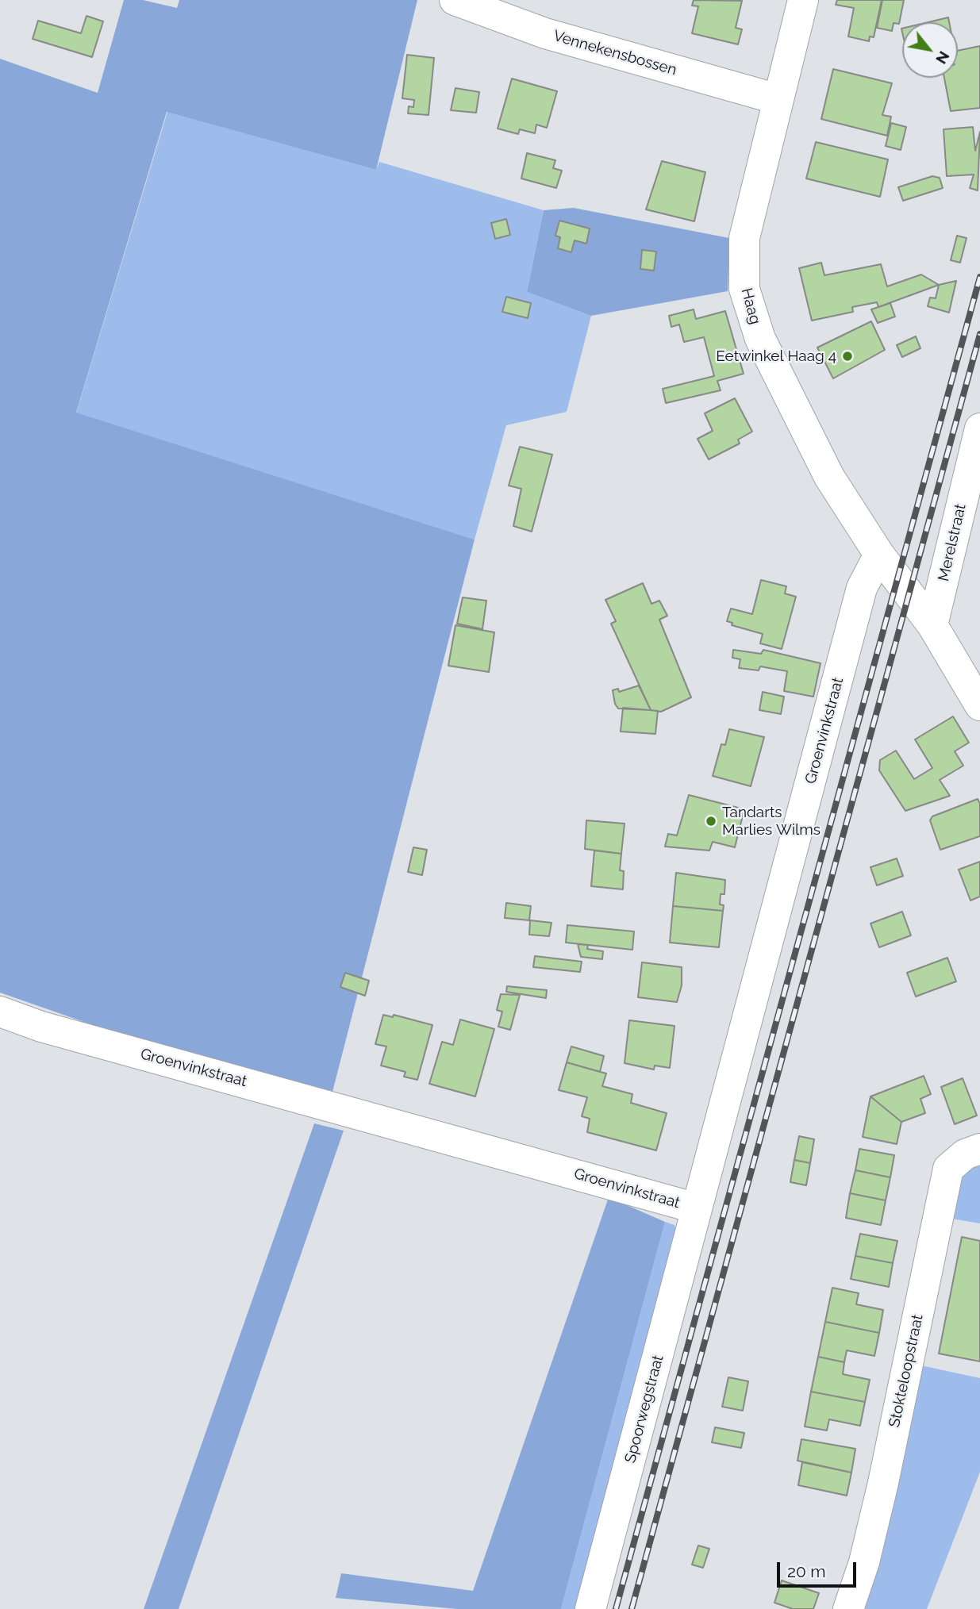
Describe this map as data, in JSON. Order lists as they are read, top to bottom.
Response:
{
  "streets": {
    "street": [
      "Vennekensbossen",
      "Haag",
      "Merelstraat",
      "Groenvinkstraat",
      "Stokteloopstraat",
      "Spoorwegstraat"
    ]
  },
  "crossings": [
    ["Vennekensbossen", "Haag"],
    ["Haag", "Merelstraat"],
    ["Haag", "Groenvinkstraat"],
    ["Groenvinkstraat", "Spoorwegstraat"]
  ],
  "places": ["Eetwinkel Haag 4", "Tandarts Marlies Wilms"],
  "scale_bar": "20 m",
  "north": "bottom right"
}
